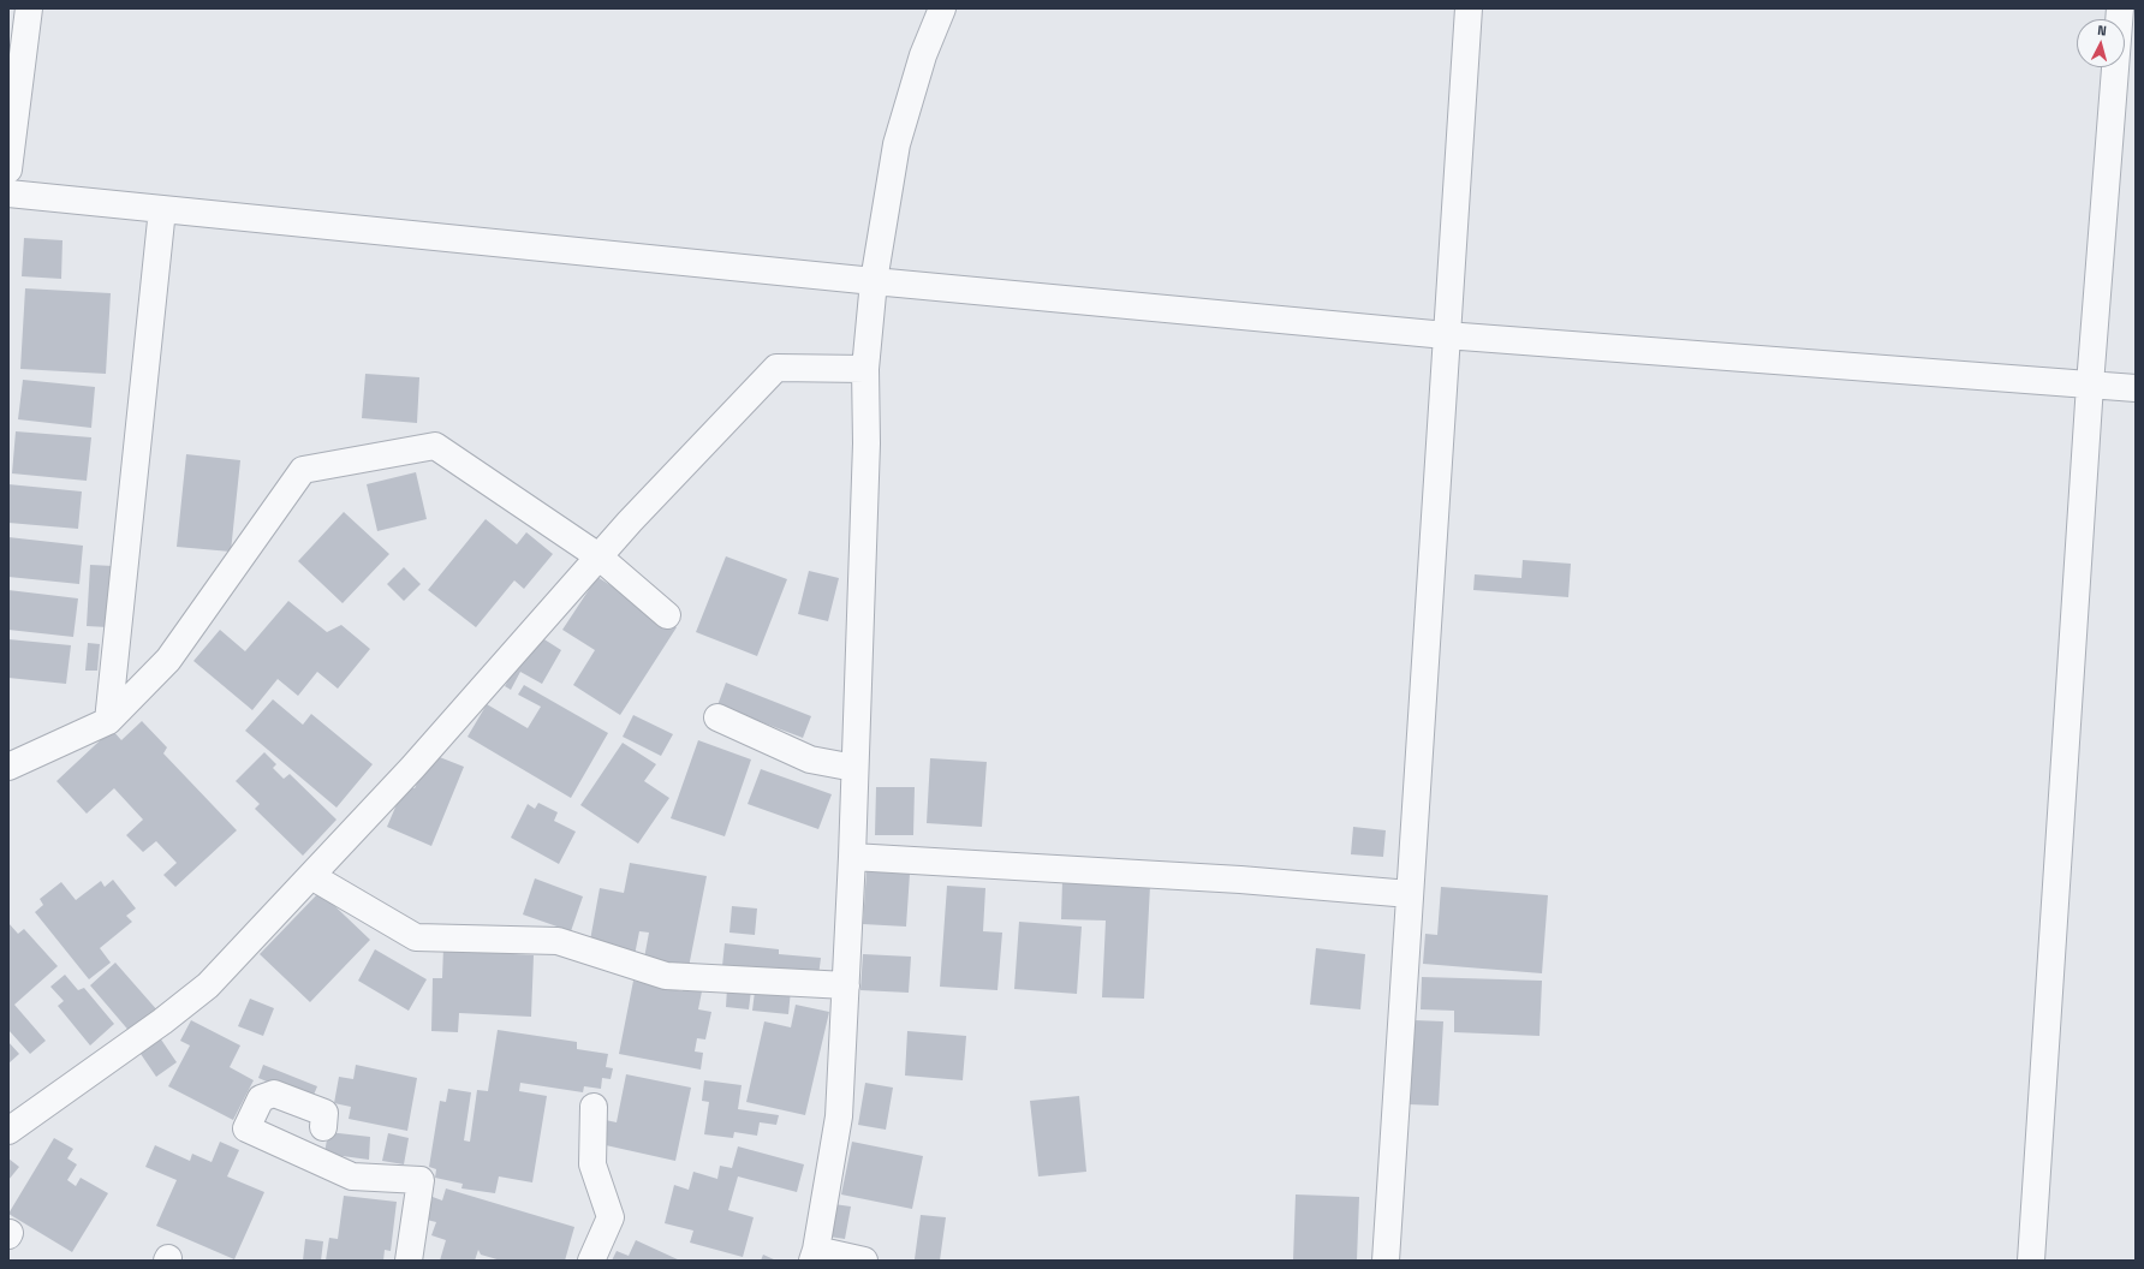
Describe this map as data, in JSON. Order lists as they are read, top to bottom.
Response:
{
  "north": "top"
}
